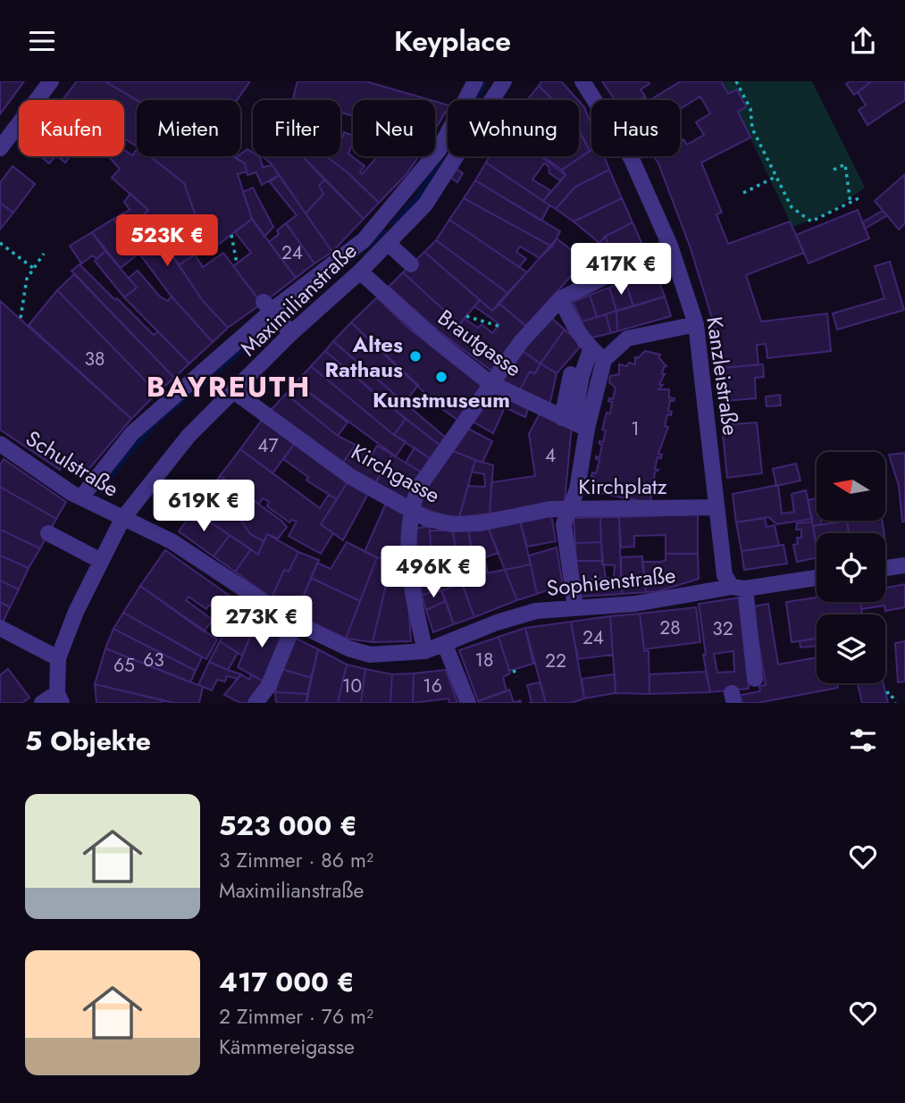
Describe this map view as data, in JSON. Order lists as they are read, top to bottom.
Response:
{
  "streets": {
    "street": [
      "Maximilianstraße",
      "Brautgasse",
      "Kanzleistraße",
      "Schulstraße",
      "Kirchgasse",
      "Kirchplatz",
      "Sophienstraße"
    ]
  },
  "crossings": [
    ["Maximilianstraße", "Brautgasse"],
    ["Maximilianstraße", "Schulstraße"],
    ["Maximilianstraße", "Kirchgasse"],
    ["Maximilianstraße", "Sophienstraße"],
    ["Brautgasse", "Kirchplatz"],
    ["Kanzleistraße", "Kirchplatz"],
    ["Kanzleistraße", "Sophienstraße"],
    ["Schulstraße", "Sophienstraße"],
    ["Kirchgasse", "Kirchplatz"]
  ],
  "districts": ["BAYREUTH"],
  "places": ["Altes Rathaus", "Kunstmuseum"],
  "house_numbers": [
    "24",
    "38",
    "1",
    "47",
    "4",
    "28",
    "32",
    "24",
    "63",
    "18",
    "22",
    "65",
    "10",
    "16"
  ],
  "north": "left",
  "page": {
    "header": "Keyplace",
    "chip": [
      "Kaufen",
      "Mieten",
      "Filter",
      "Neu",
      "Wohnung",
      "Haus"
    ],
    "price": [
      "523K €",
      "417K €",
      "619K €",
      "496K €",
      "273K €"
    ],
    "heading": "5 Objekte",
    "list": [
      {
        "name": "523 000 €",
        "note": "3 Zimmer · 86 m² · Maximilianstraße"
      },
      {
        "name": "417 000 €",
        "note": "2 Zimmer · 76 m² · Kämmereigasse"
      }
    ]
  }
}
